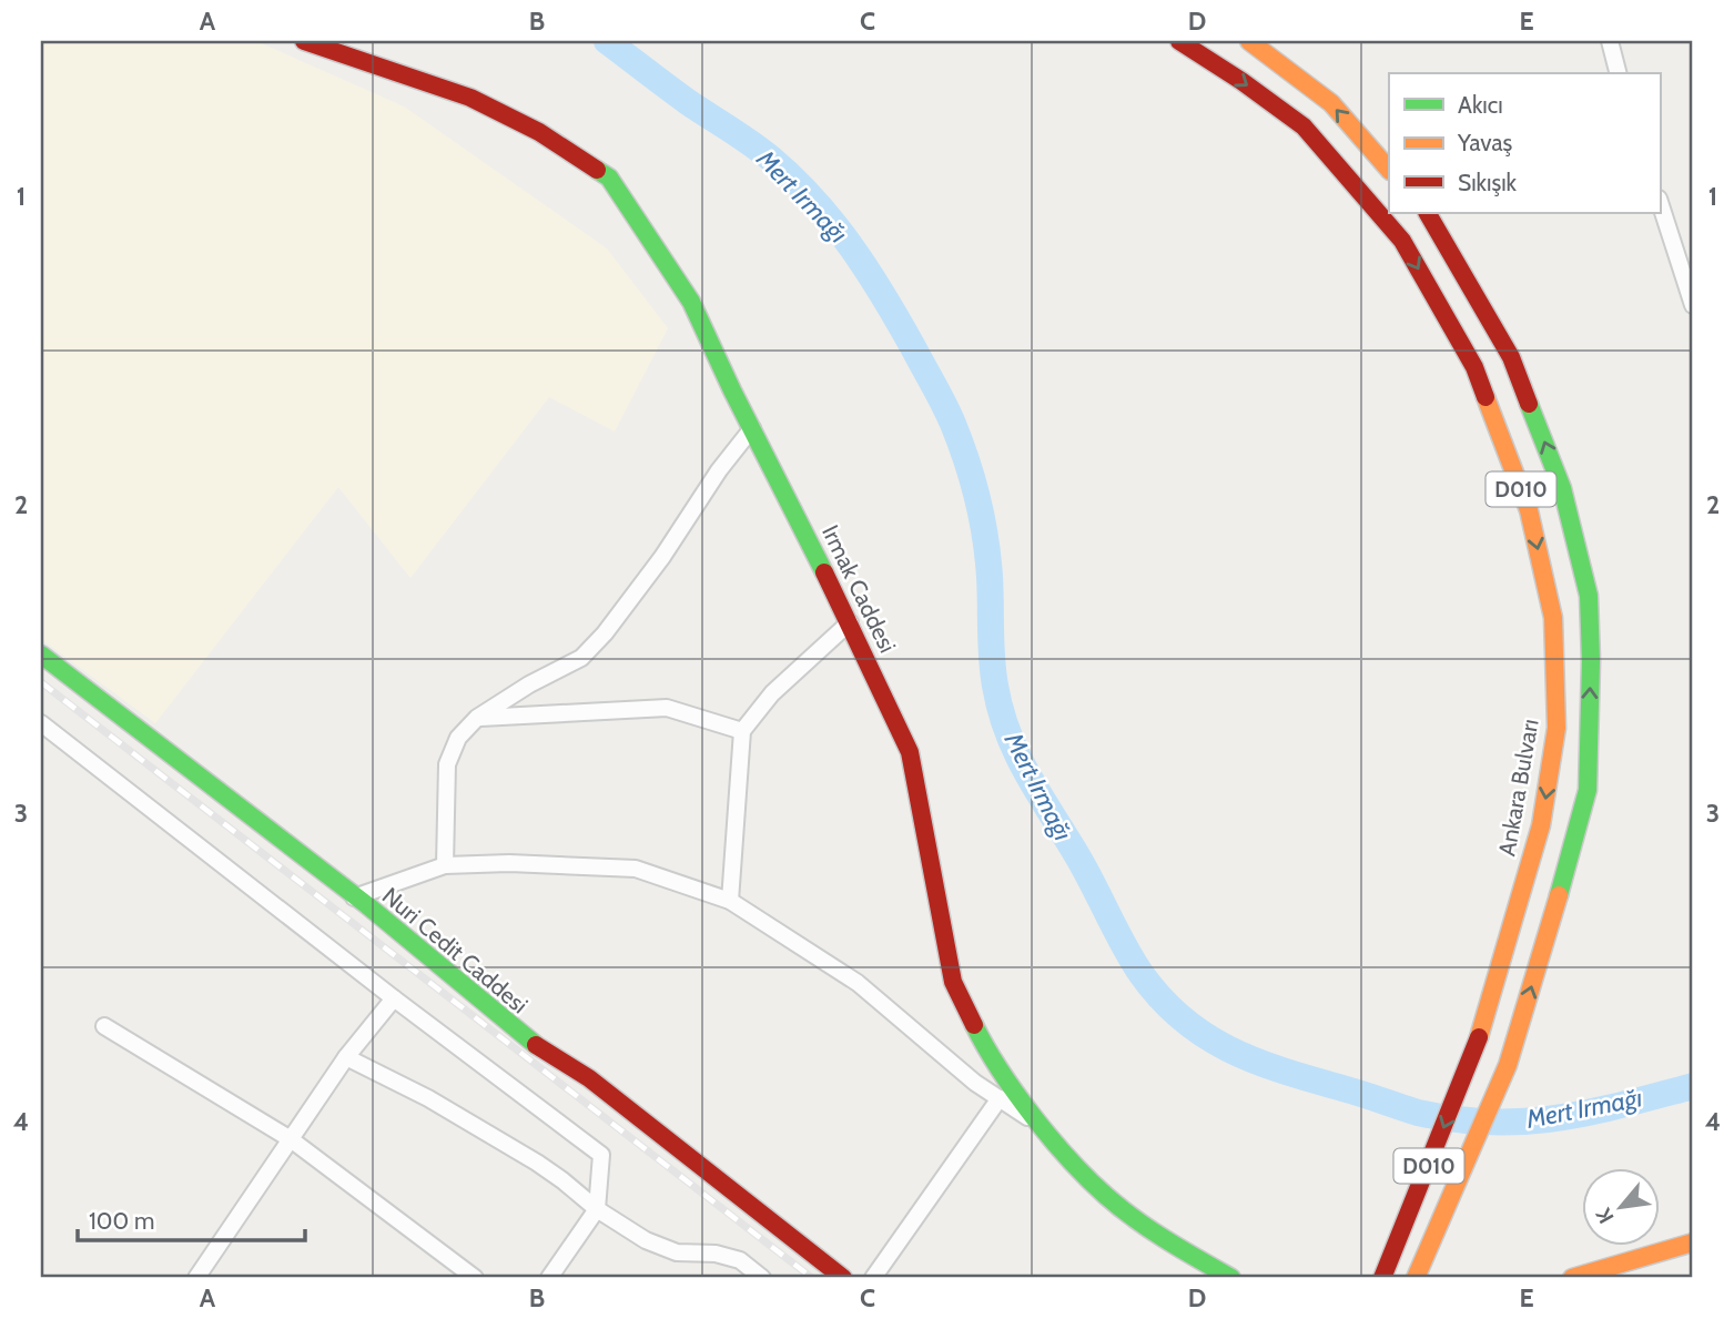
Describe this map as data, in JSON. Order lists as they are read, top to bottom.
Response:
{
  "streets": {
    "main road": [
      "D010",
      "Irmak Caddesi",
      "Ankara Bulvarı",
      "Nuri Cedit Caddesi"
    ]
  },
  "water": ["Mert Irmağı"],
  "legend": ["Akıcı", "Yavaş", "Sıkışık"],
  "scale_bar": "100 m",
  "north": "bottom left",
  "grid": {
    "columns": [
      "A",
      "B",
      "C",
      "D",
      "E"
    ],
    "rows": [
      "1",
      "2",
      "3",
      "4"
    ]
  }
}
